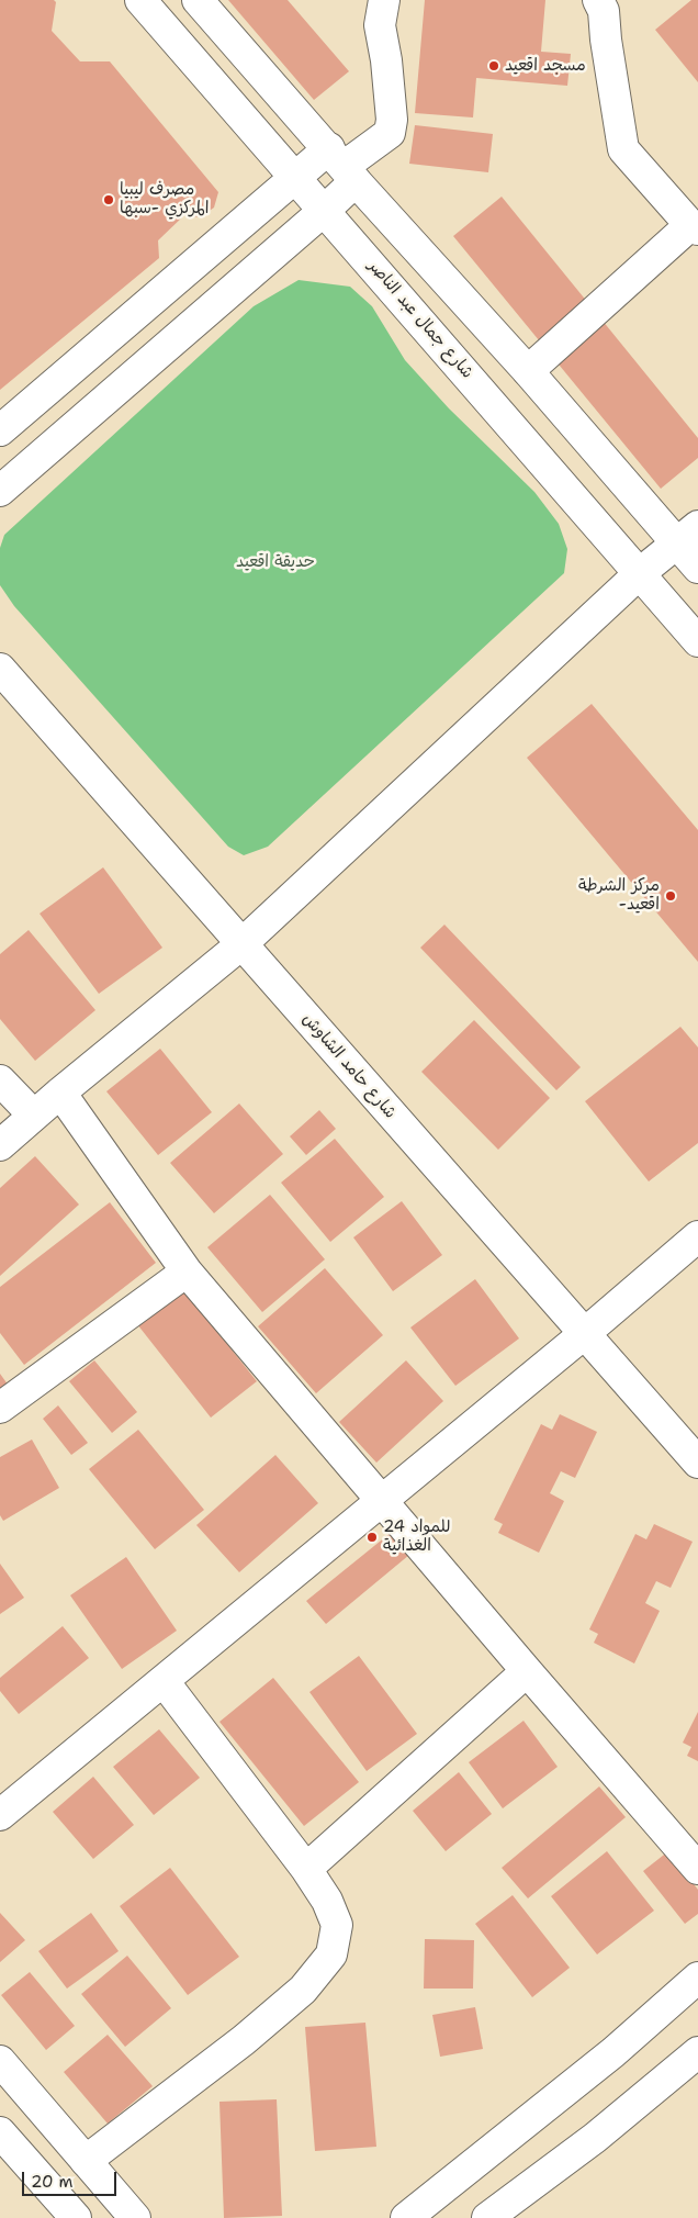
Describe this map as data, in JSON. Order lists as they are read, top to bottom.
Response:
{
  "streets": {
    "street": ["شارع جمال عبد الناصر", "شارع حامد الشاوش"]
  },
  "parks": ["حديقة اقعيد"],
  "places": [
    "مسجد اقعيد",
    "مصرف ليبيا المركزي -سبها",
    "مركز الشرطة -اقعيد",
    "24 للمواد الغذائية"
  ],
  "scale_bar": "20 m"
}
